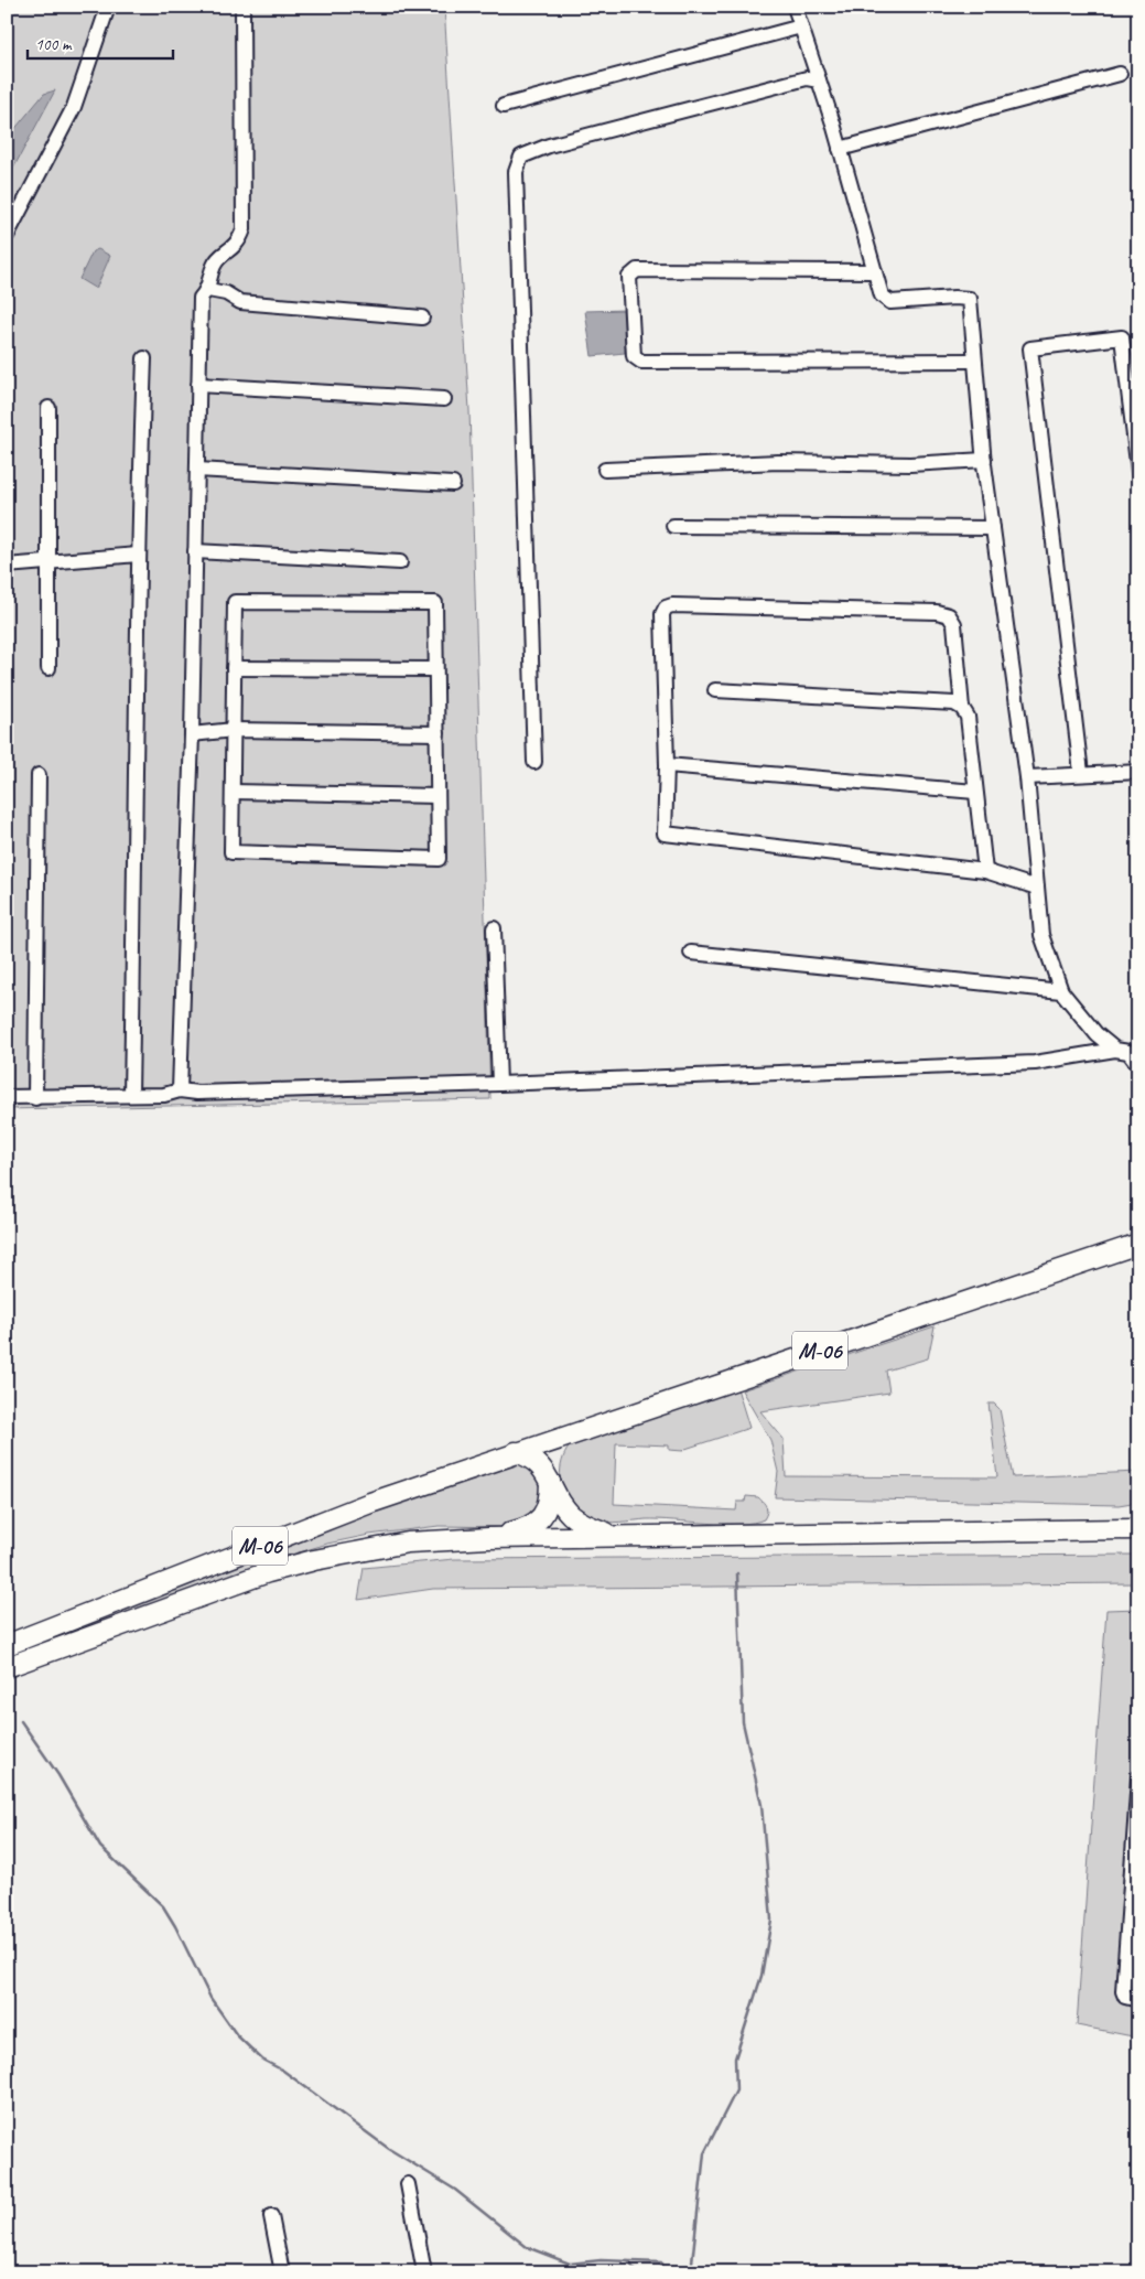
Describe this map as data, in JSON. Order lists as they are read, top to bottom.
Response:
{
  "streets": {
    "highway": ["М-06"]
  },
  "scale_bar": "100 m"
}
